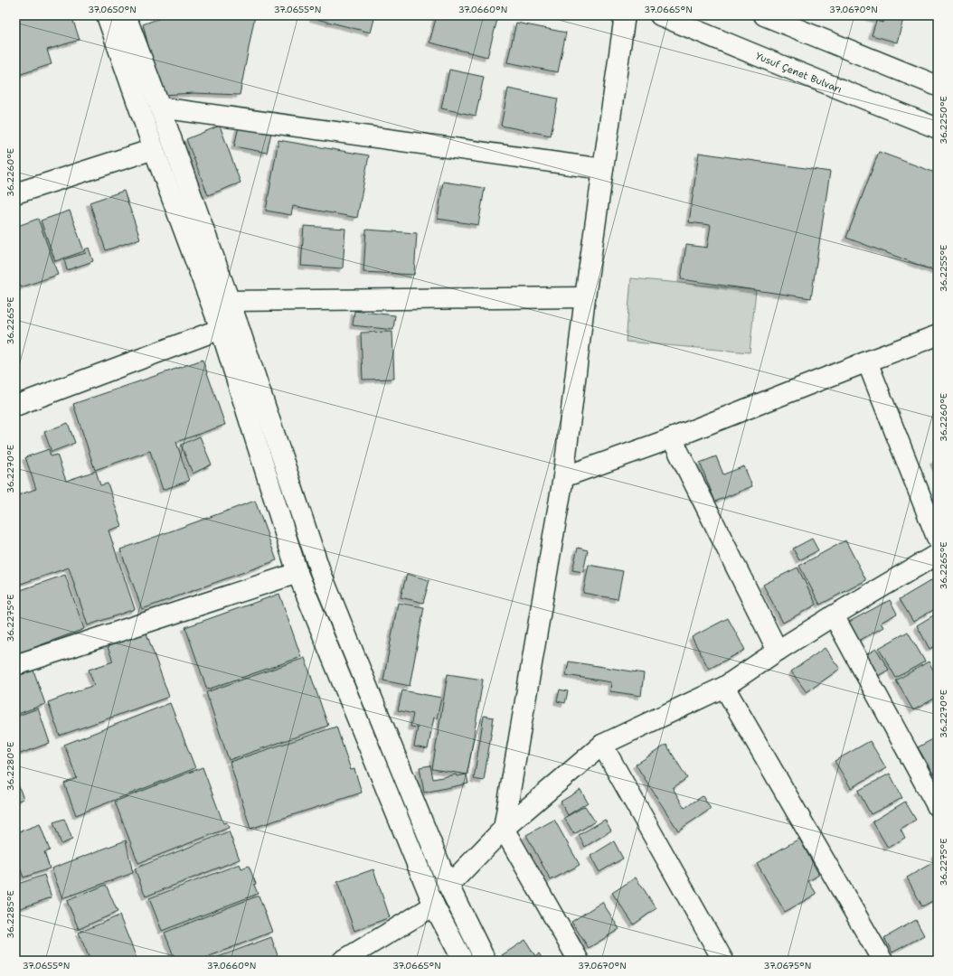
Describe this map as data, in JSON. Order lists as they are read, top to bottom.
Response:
{
  "streets": {
    "main road": ["Yusuf Çenet Bulvarı"]
  },
  "coordinates": [
    "37.0650°N",
    "37.0655°N",
    "37.0660°N",
    "37.0665°N",
    "37.0670°N",
    "36.2250°E",
    "36.2260°E",
    "36.2255°E",
    "36.2265°E",
    "36.2270°E",
    "36.2275°E",
    "36.2280°E",
    "36.2285°E",
    "37.0675°N"
  ]
}
